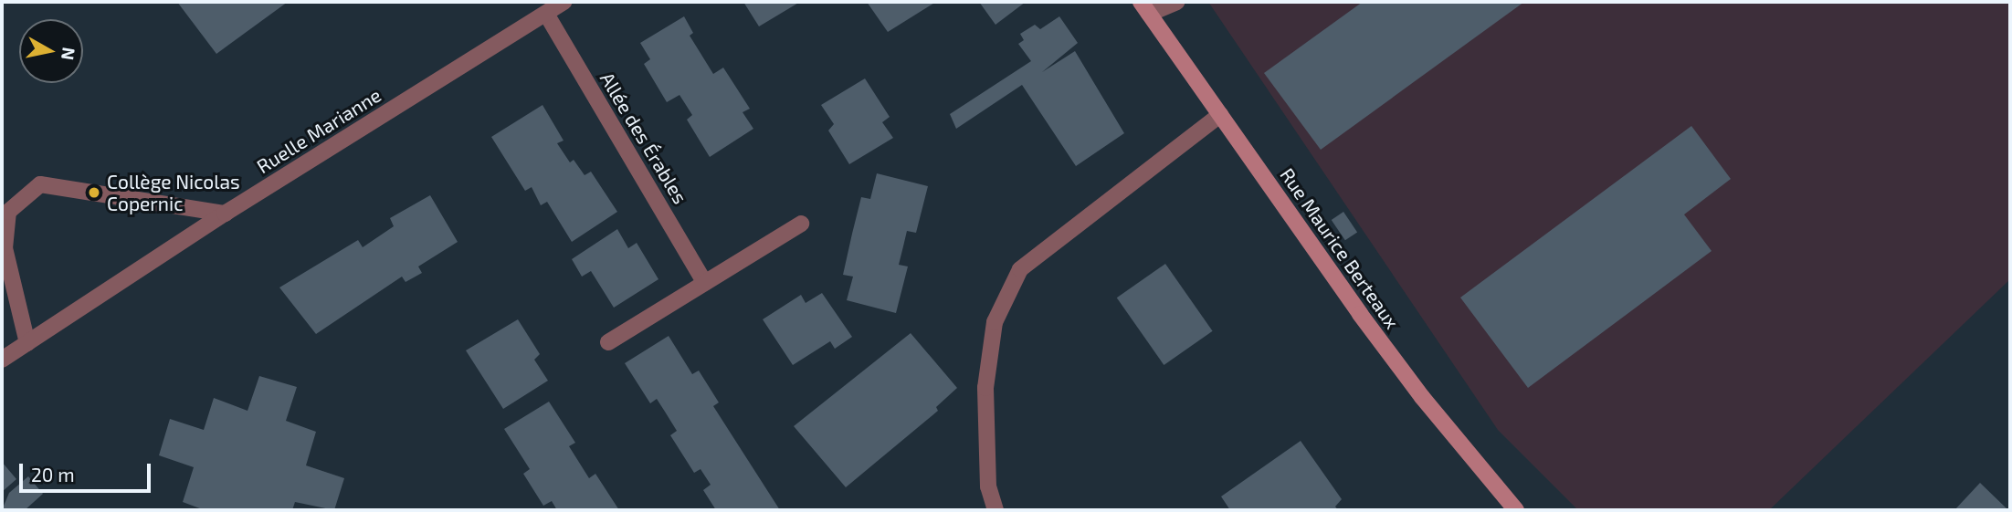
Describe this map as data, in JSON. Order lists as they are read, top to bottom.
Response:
{
  "streets": {
    "main road": ["Rue Maurice Berteaux"],
    "street": ["Ruelle Marianne", "Allée des Érables"]
  },
  "crossings": [
    ["Ruelle Marianne", "Allée des Érables"]
  ],
  "places": ["Collège Nicolas Copernic"],
  "scale_bar": "20 m",
  "north": "right"
}
